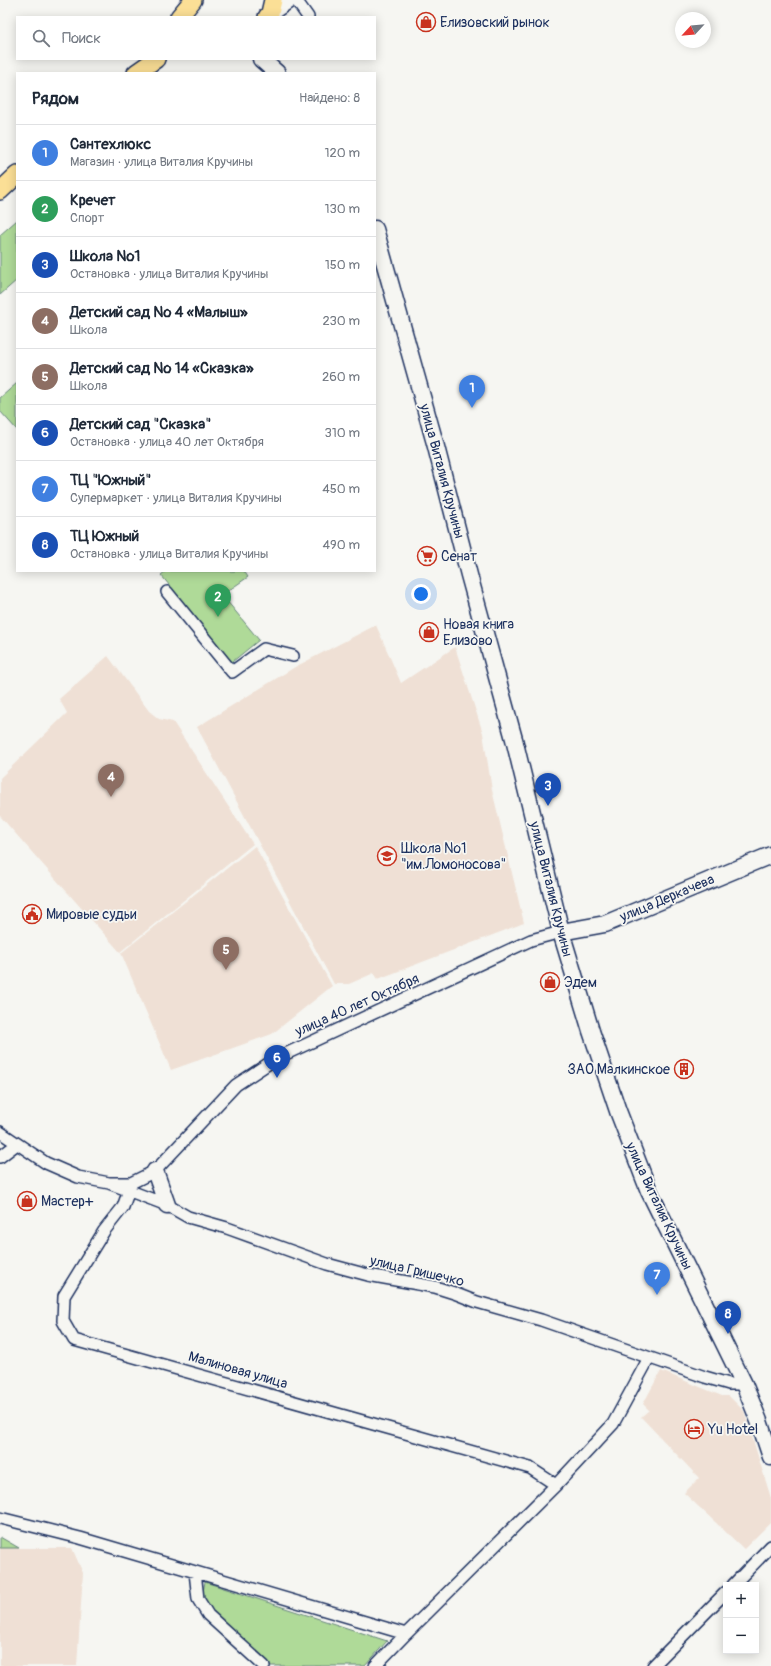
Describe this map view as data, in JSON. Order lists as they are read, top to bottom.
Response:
{
  "streets": {
    "street": [
      "улица Виталия Кручины",
      "улица Деркачева",
      "улица 40 лет Октября",
      "улица Гришечко",
      "Малиновая улица"
    ]
  },
  "crossings": [
    ["улица Виталия Кручины", "улица Деркачева"],
    ["улица Виталия Кручины", "улица 40 лет Октября"],
    ["улица Виталия Кручины", "улица Гришечко"],
    ["улица Деркачева", "улица 40 лет Октября"],
    ["улица 40 лет Октября", "улица Гришечко"],
    ["улица Гришечко", "Малиновая улица"]
  ],
  "places": {
    "shop": [
      "Елизовский рынок",
      "Новая книга Елизово",
      "Эдем",
      "Мастер+"
    ],
    "supermarket": ["Сенат"],
    "school or university": ["Школа №1 \"им.Ломоносова\""],
    "public building": ["Мировые судьи"],
    "building": ["ЗАО Малкинское"],
    "hotel": ["Yu Hotel"]
  },
  "north": "bottom left",
  "page": {
    "search": "Поиск",
    "heading": ["Рядом", "Найдено: 8"],
    "list": [
      {
        "mark": "1",
        "name": "Сантехлюкс",
        "note": "Магазин · улица Виталия Кручины",
        "value": "120 m"
      },
      {
        "mark": "2",
        "name": "Кречет",
        "note": "Спорт",
        "value": "130 m"
      },
      {
        "mark": "3",
        "name": "Школа №1",
        "note": "Остановка · улица Виталия Кручины",
        "value": "150 m"
      },
      {
        "mark": "4",
        "name": "Детский сад № 4 «Малыш»",
        "note": "Школа",
        "value": "230 m"
      },
      {
        "mark": "5",
        "name": "Детский сад № 14 «Сказка»",
        "note": "Школа",
        "value": "260 m"
      },
      {
        "mark": "6",
        "name": "Детский сад \"Сказка\"",
        "note": "Остановка · улица 40 лет Октября",
        "value": "310 m"
      },
      {
        "mark": "7",
        "name": "ТЦ \"Южный\"",
        "note": "Супермаркет · улица Виталия Кручины",
        "value": "450 m"
      },
      {
        "mark": "8",
        "name": "ТЦ Южный",
        "note": "Остановка · улица Виталия Кручины",
        "value": "490 m"
      }
    ],
    "pins": [
      "1",
      "2",
      "4",
      "3",
      "5",
      "6",
      "7",
      "8"
    ],
    "map_buttons": ["+", "−"]
  }
}
